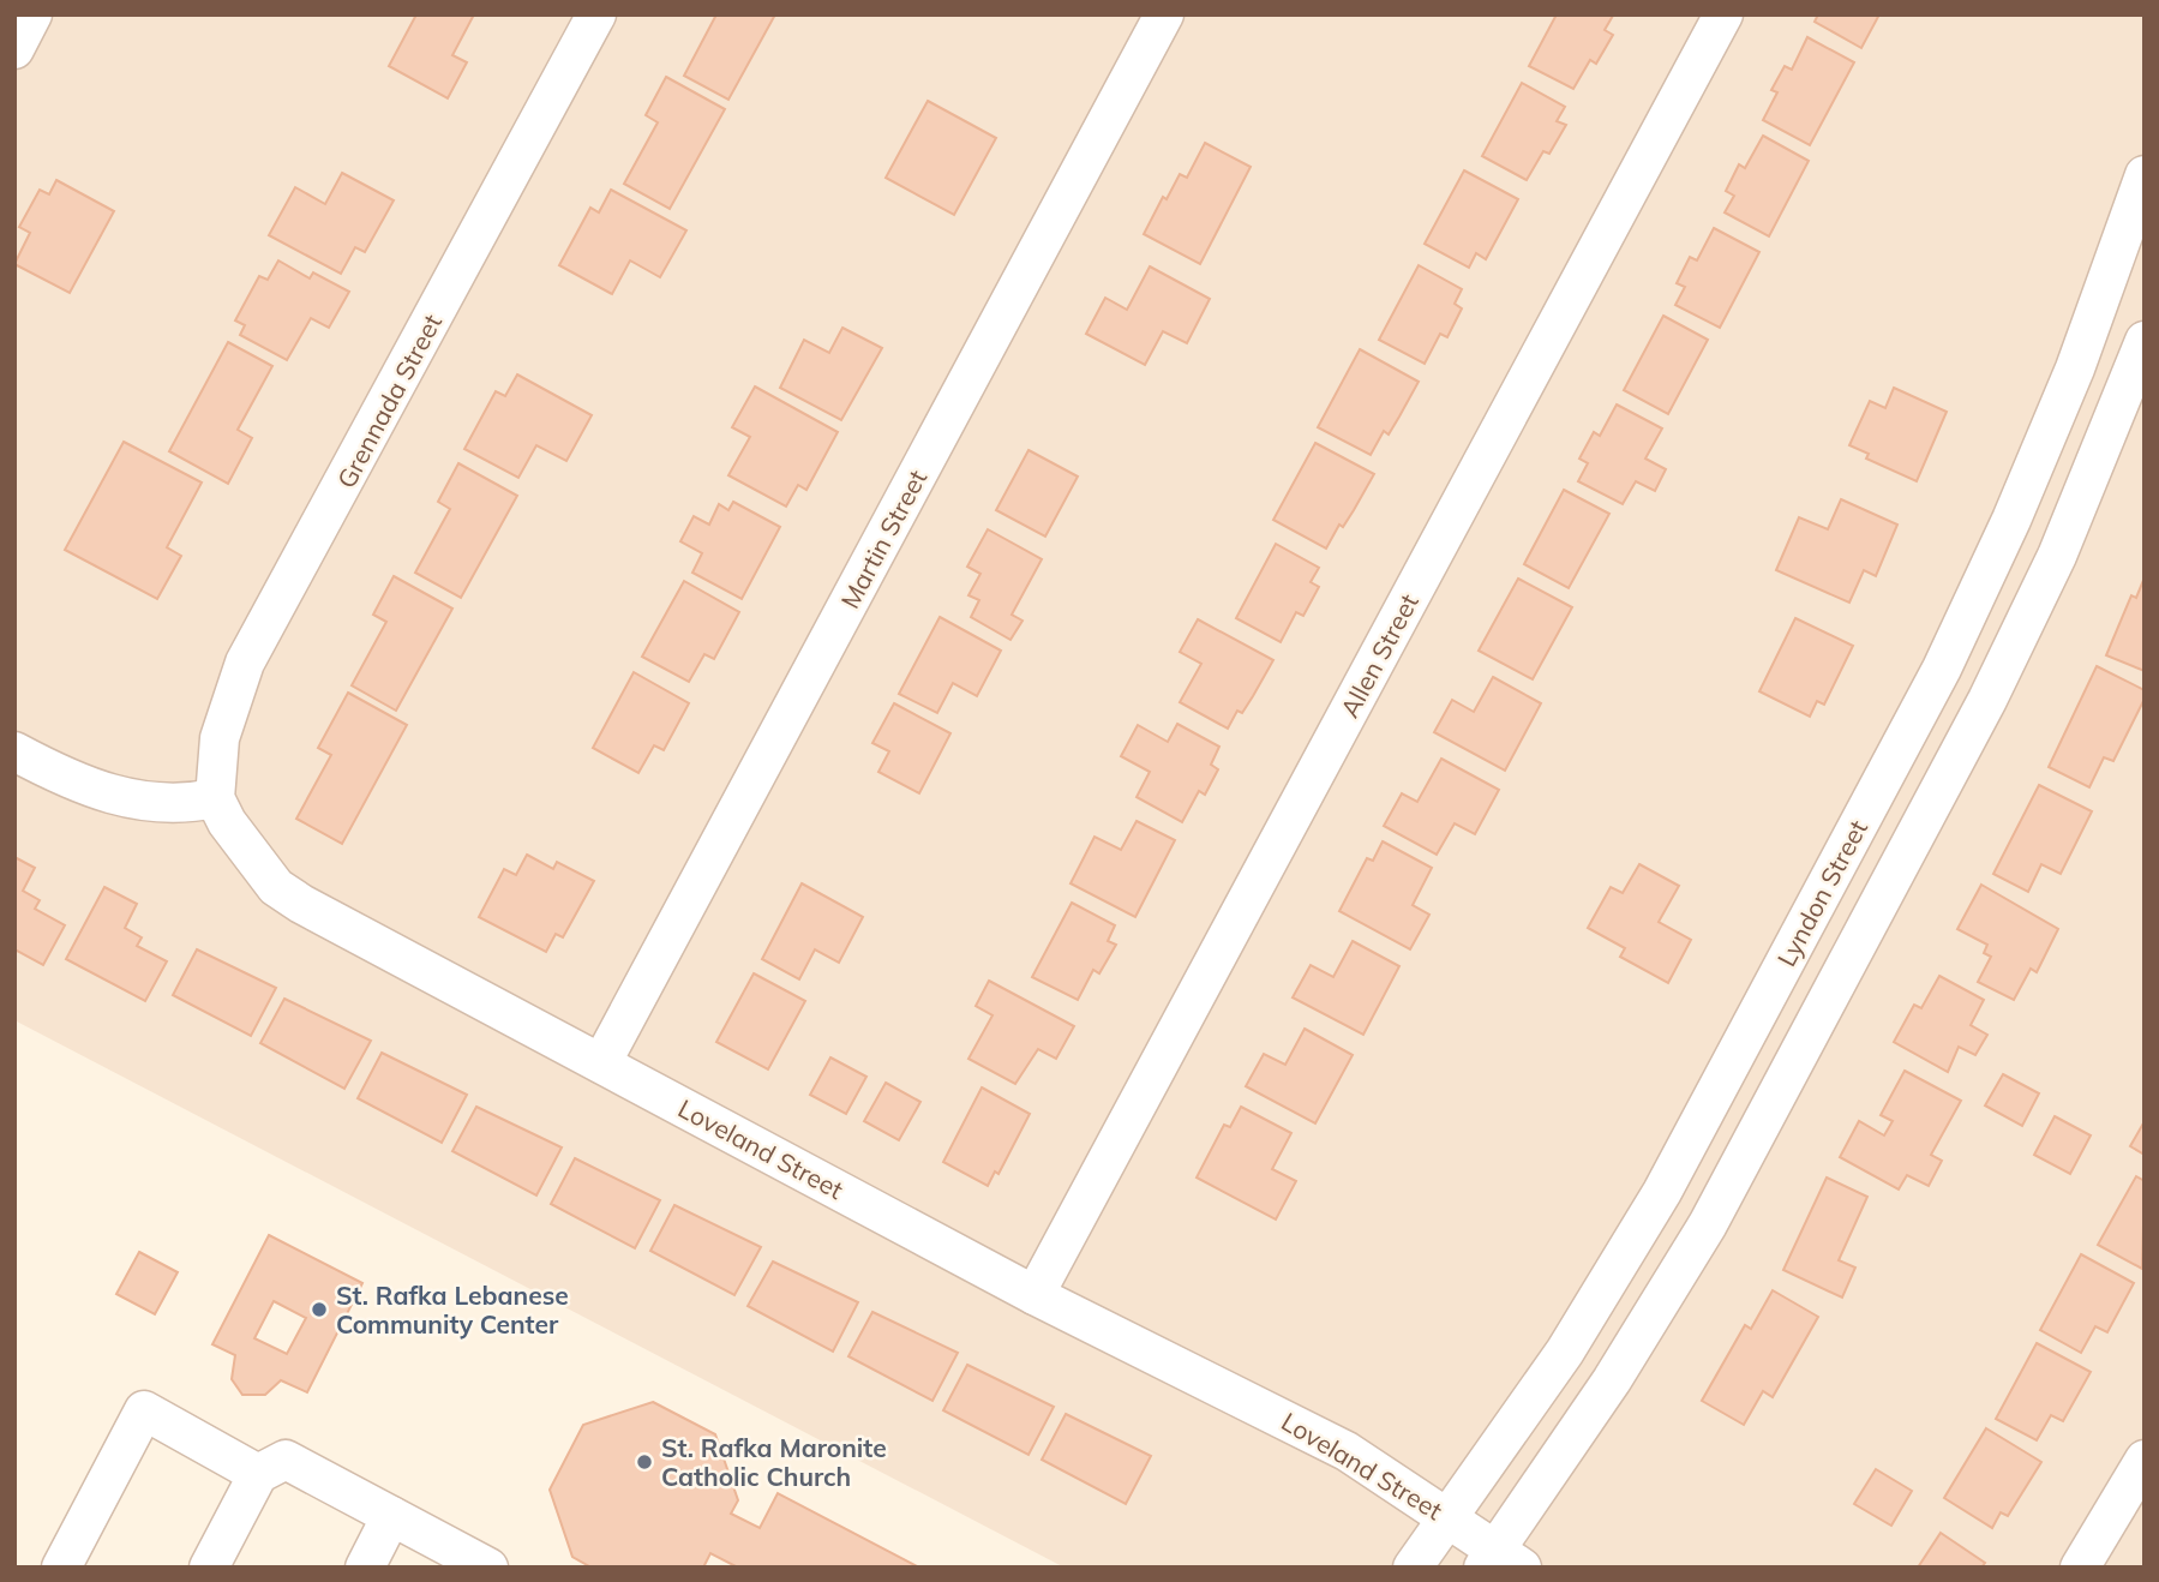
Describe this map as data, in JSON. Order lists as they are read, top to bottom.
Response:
{
  "streets": {
    "street": [
      "Grennada Street",
      "Martin Street",
      "Allen Street",
      "Lyndon Street",
      "Loveland Street"
    ]
  },
  "crossings": [
    ["Grennada Street", "Loveland Street"],
    ["Martin Street", "Loveland Street"],
    ["Allen Street", "Loveland Street"],
    ["Lyndon Street", "Loveland Street"]
  ],
  "places": ["St. Rafka Lebanese Community Center", "St. Rafka Maronite Catholic Church"]
}
